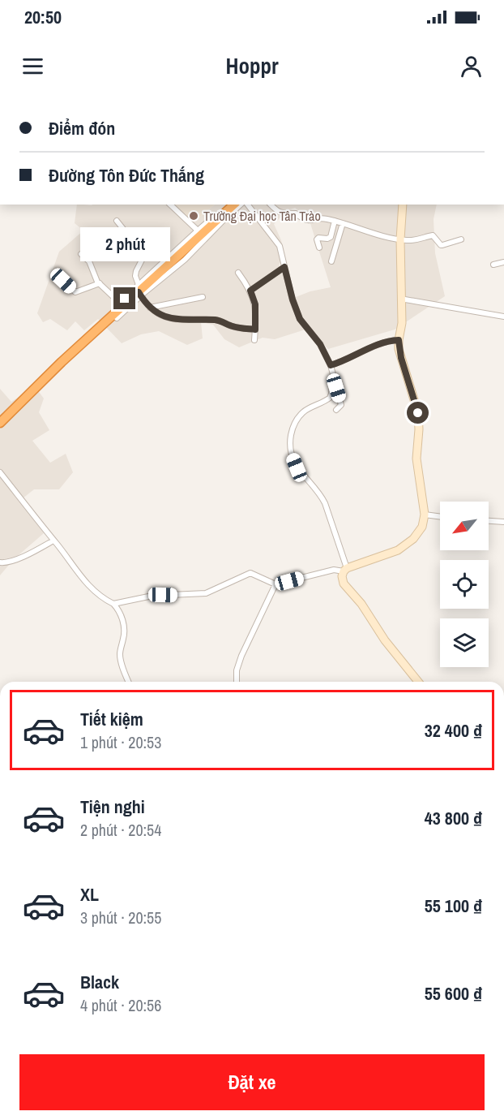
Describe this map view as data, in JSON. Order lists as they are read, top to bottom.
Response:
{
  "places": ["Trường Đại học Tân Trào"],
  "north": "bottom left",
  "page": {
    "status": "20:50",
    "header": "Hoppr",
    "banner": ["Điểm đón", "Đường Tôn Đức Thắng"],
    "bubble": "2 phút",
    "list": [
      {
        "name": "Tiết kiệm",
        "note": "1 phút · 20:53",
        "value": "32 400 ₫"
      },
      {
        "name": "Tiện nghi",
        "note": "2 phút · 20:54",
        "value": "43 800 ₫"
      },
      {
        "name": "XL",
        "note": "3 phút · 20:55",
        "value": "55 100 ₫"
      },
      {
        "name": "Black",
        "note": "4 phút · 20:56",
        "value": "55 600 ₫"
      }
    ],
    "buttons": "Đặt xe"
  }
}
